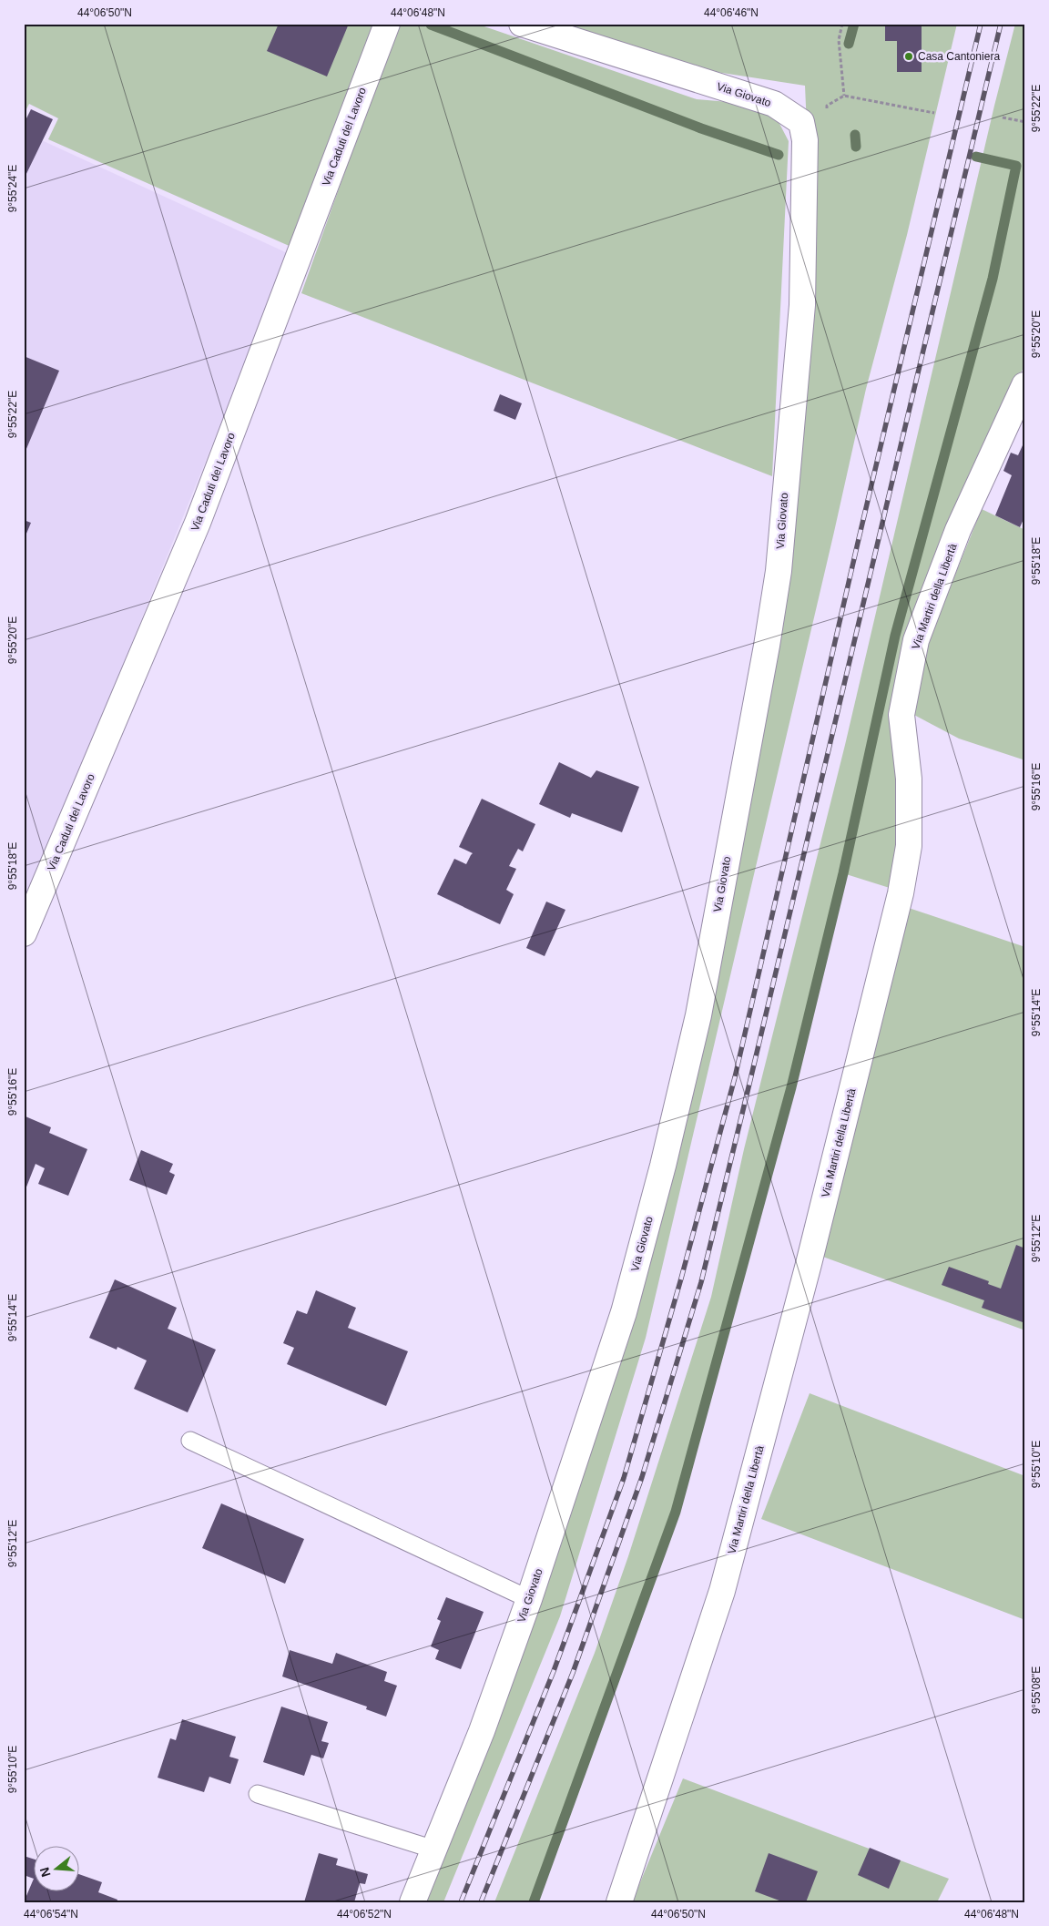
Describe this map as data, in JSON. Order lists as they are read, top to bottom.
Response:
{
  "streets": {
    "street": ["Via Giovato", "Via Caduti del Lavoro", "Via Martiri della Libertà"]
  },
  "places": ["Casa Cantoniera"],
  "north": "left",
  "coordinates": [
    "44°06'50\"N",
    "44°06'48\"N",
    "44°06'46\"N",
    "9°55'22\"E",
    "9°55'24\"E",
    "9°55'20\"E",
    "9°55'18\"E",
    "9°55'16\"E",
    "9°55'14\"E",
    "9°55'12\"E",
    "9°55'10\"E",
    "9°55'08\"E",
    "44°06'54\"N",
    "44°06'52\"N"
  ]
}
